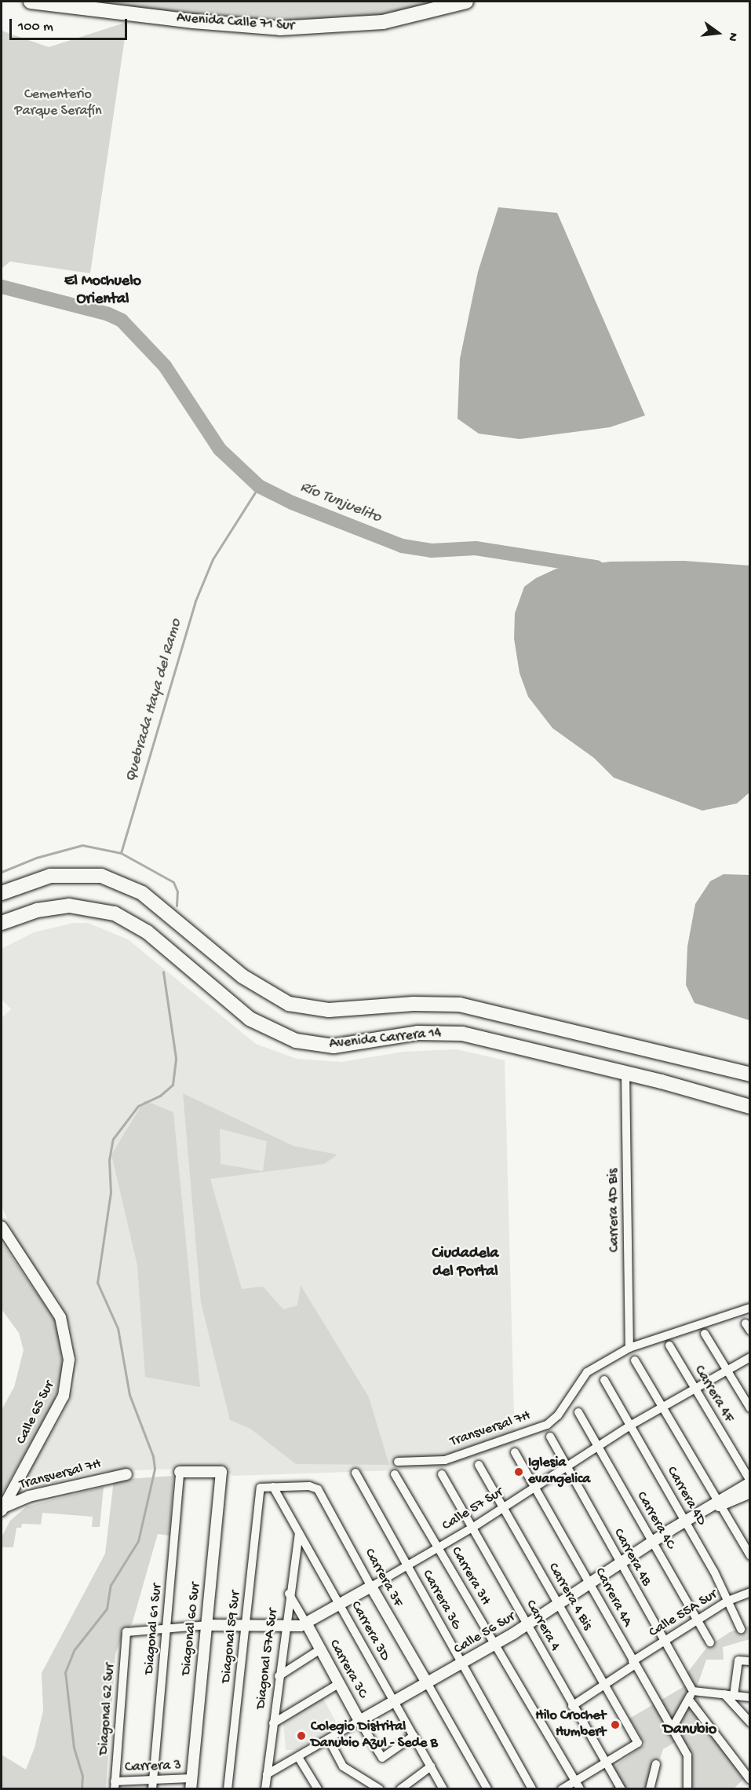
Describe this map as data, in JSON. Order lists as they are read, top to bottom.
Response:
{
  "streets": {
    "main road": ["Avenida Calle 71 Sur", "Avenida Carrera 14"],
    "street": [
      "Carrera 4D Bis",
      "Carrera 4F",
      "Calle 65 Sur",
      "Transversal 7H",
      "Carrera 4D",
      "Calle 57 Sur",
      "Carrera 4C",
      "Carrera 4B",
      "Carrera 3H",
      "Carrera 3F",
      "Carrera 4 Bis",
      "Carrera 4A",
      "Carrera 3G",
      "Calle 55A Sur",
      "Carrera 4",
      "Diagonal 61 Sur",
      "Diagonal 60 Sur",
      "Carrera 3D",
      "Calle 56 Sur",
      "Diagonal 59 Sur",
      "Diagonal 57A Sur",
      "Carrera 3C",
      "Diagonal 62 Sur",
      "Carrera 3"
    ]
  },
  "crossings": [
    ["Avenida Carrera 14", "Carrera 4D Bis"],
    ["Carrera 4D Bis", "Transversal 7H"],
    ["Carrera 4F", "Calle 57 Sur"],
    ["Carrera 4F", "Calle 56 Sur"],
    ["Calle 65 Sur", "Transversal 7H"],
    ["Carrera 4D", "Calle 57 Sur"],
    ["Carrera 4D", "Calle 55A Sur"],
    ["Carrera 4D", "Calle 56 Sur"],
    ["Calle 57 Sur", "Carrera 4C"],
    ["Calle 57 Sur", "Carrera 4B"],
    ["Calle 57 Sur", "Carrera 3H"],
    ["Calle 57 Sur", "Carrera 3F"],
    ["Calle 57 Sur", "Carrera 4 Bis"],
    ["Calle 57 Sur", "Carrera 4A"],
    ["Calle 57 Sur", "Carrera 3G"],
    ["Calle 57 Sur", "Carrera 4"],
    ["Calle 57 Sur", "Carrera 3D"],
    ["Calle 57 Sur", "Carrera 3C"],
    ["Carrera 4C", "Calle 55A Sur"],
    ["Carrera 4C", "Calle 56 Sur"],
    ["Carrera 4B", "Calle 55A Sur"],
    ["Carrera 4B", "Calle 56 Sur"],
    ["Carrera 3H", "Calle 56 Sur"],
    ["Carrera 3F", "Carrera 3D"],
    ["Carrera 3F", "Calle 56 Sur"],
    ["Carrera 3F", "Diagonal 59 Sur"],
    ["Carrera 4 Bis", "Calle 55A Sur"],
    ["Carrera 4 Bis", "Carrera 4"],
    ["Carrera 4 Bis", "Calle 56 Sur"],
    ["Carrera 4A", "Calle 55A Sur"],
    ["Carrera 4A", "Calle 56 Sur"],
    ["Carrera 3G", "Calle 56 Sur"],
    ["Calle 55A Sur", "Carrera 4"],
    ["Carrera 4", "Calle 56 Sur"],
    ["Diagonal 61 Sur", "Diagonal 60 Sur"],
    ["Diagonal 61 Sur", "Diagonal 62 Sur"],
    ["Diagonal 61 Sur", "Carrera 3"],
    ["Diagonal 60 Sur", "Carrera 3"],
    ["Carrera 3D", "Calle 56 Sur"],
    ["Carrera 3D", "Diagonal 59 Sur"],
    ["Carrera 3D", "Diagonal 57A Sur"],
    ["Carrera 3D", "Carrera 3C"],
    ["Calle 56 Sur", "Diagonal 57A Sur"],
    ["Calle 56 Sur", "Carrera 3C"],
    ["Diagonal 57A Sur", "Carrera 3C"],
    ["Diagonal 62 Sur", "Carrera 3"]
  ],
  "districts": ["El Mochuelo Oriental", "Ciudadela del Portal", "Danubio"],
  "water": ["Río Tunjuelito", "Quebrada Haya del Ramo"],
  "parks": ["Cementerio Parque Serafín"],
  "places": ["Iglesia evangelica", "Hilo Crochet Humbert", "Colegio Distrital Danubio Azul - Sede B"],
  "scale_bar": "100 m",
  "north": "right"
}
